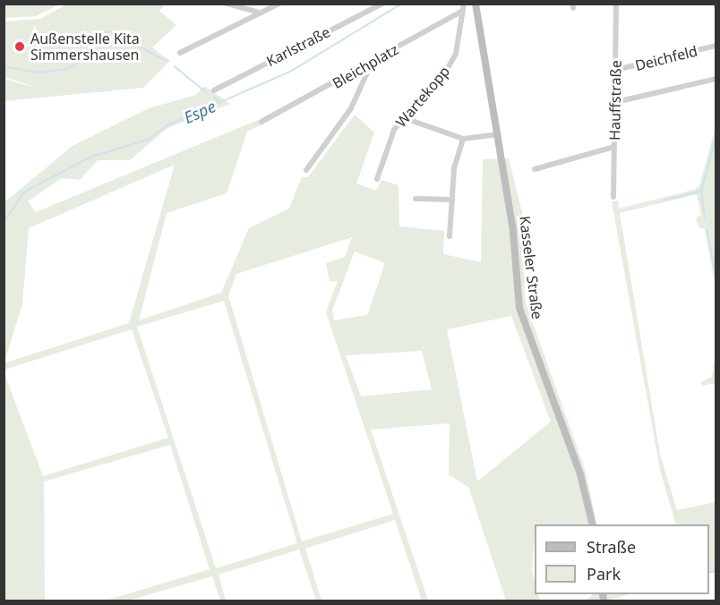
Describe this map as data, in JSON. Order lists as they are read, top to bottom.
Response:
{
  "streets": {
    "street": [
      "Karlstraße",
      "Deichfeld",
      "Bleichplatz",
      "Wartekopp",
      "Hauffstraße",
      "Kasseler Straße"
    ]
  },
  "crossings": [
    ["Deichfeld", "Hauffstraße"],
    ["Bleichplatz", "Wartekopp"]
  ],
  "water": ["Espe"],
  "places": ["Außenstelle Kita Simmershausen"],
  "legend": ["Straße", "Park"]
}
